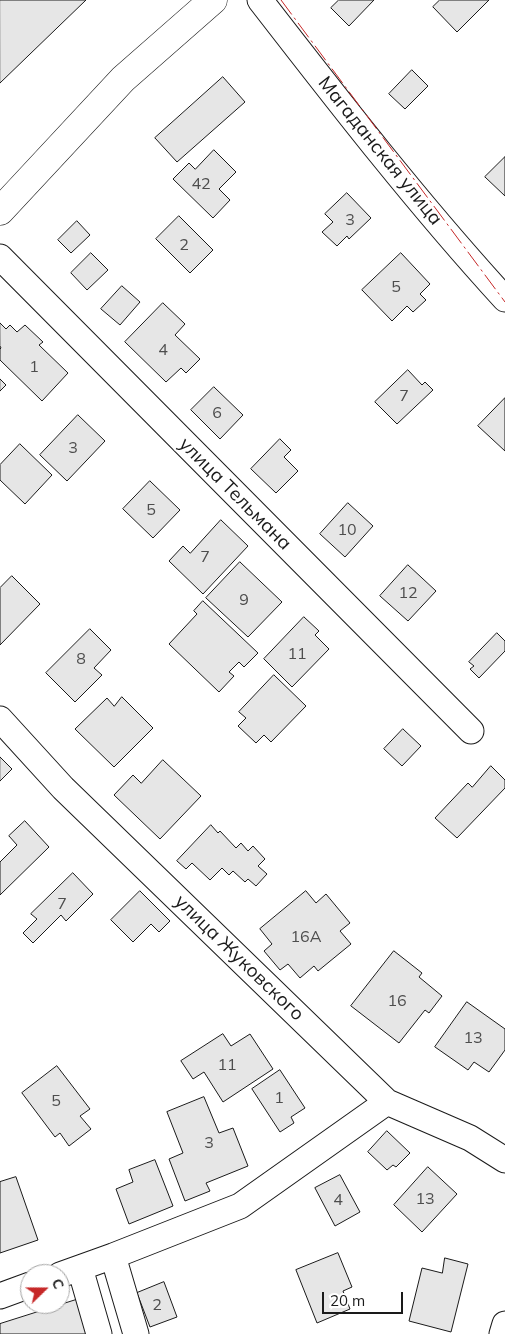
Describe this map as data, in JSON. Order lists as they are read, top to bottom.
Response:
{
  "streets": {
    "street": ["Магаданская улица", "улица Тельмана", "улица Жуковского"]
  },
  "house_numbers": [
    "42",
    "3",
    "2",
    "5",
    "4",
    "1",
    "7",
    "6",
    "3",
    "5",
    "10",
    "7",
    "12",
    "9",
    "11",
    "8",
    "7",
    "16А",
    "16",
    "13",
    "11",
    "1",
    "5",
    "3",
    "13",
    "4",
    "2"
  ],
  "scale_bar": "20 m",
  "north": "right"
}
